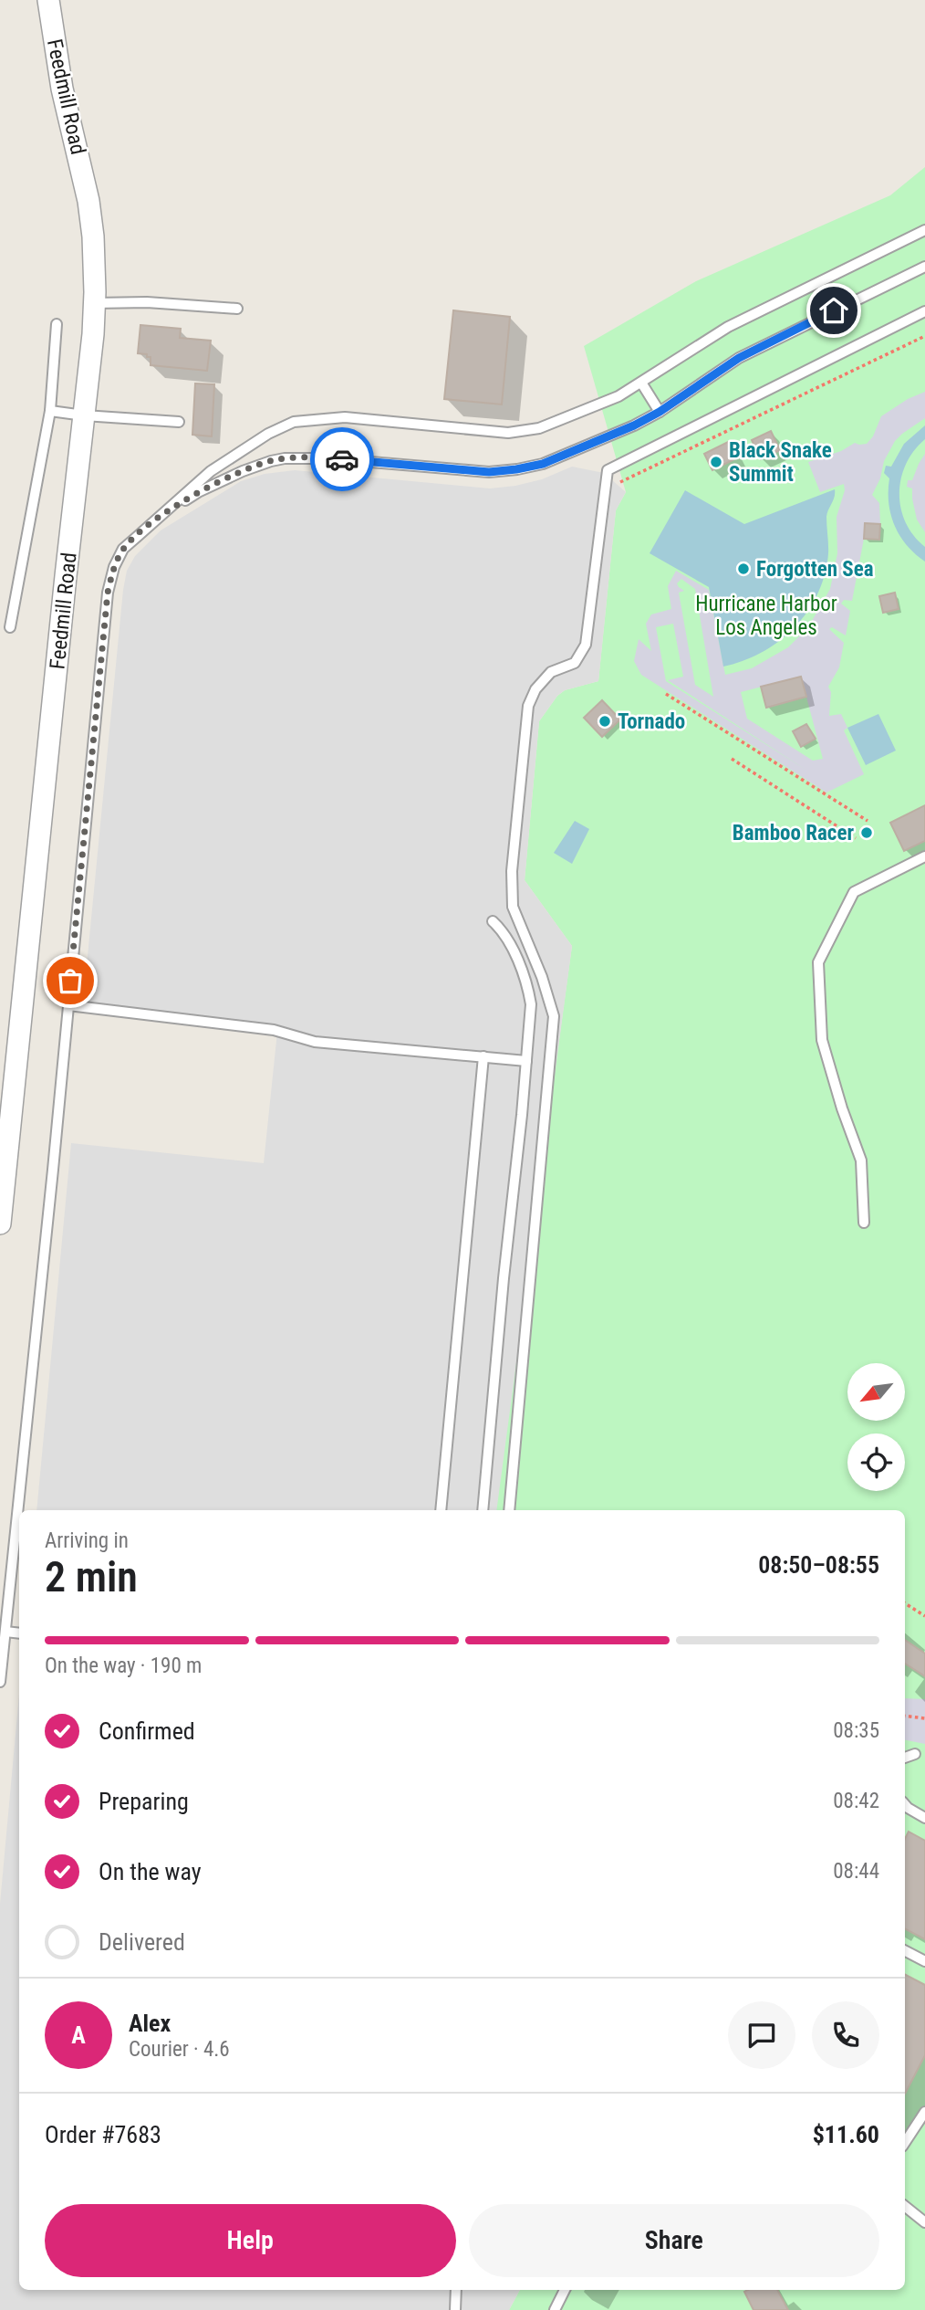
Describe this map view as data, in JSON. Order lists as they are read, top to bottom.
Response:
{
  "streets": {
    "street": ["Feedmill Road"]
  },
  "parks": ["Hurricane Harbor Los Angeles"],
  "places": [
    "Black Snake Summit",
    "Forgotten Sea",
    "Tornado",
    "Bamboo Racer"
  ],
  "north": "bottom left",
  "page": {
    "heading": ["2 min", "Arriving in", "08:50–08:55"],
    "panel": [
      "Alex",
      "Courier · 4.6",
      "Order #7683",
      "$11.60"
    ],
    "bar": "On the way · 190 m",
    "list": [
      ["Confirmed", "08:35"],
      ["Preparing", "08:42"],
      ["On the way", "08:44"],
      "Delivered"
    ],
    "round": "A",
    "buttons": ["Help", "Share"]
  }
}
